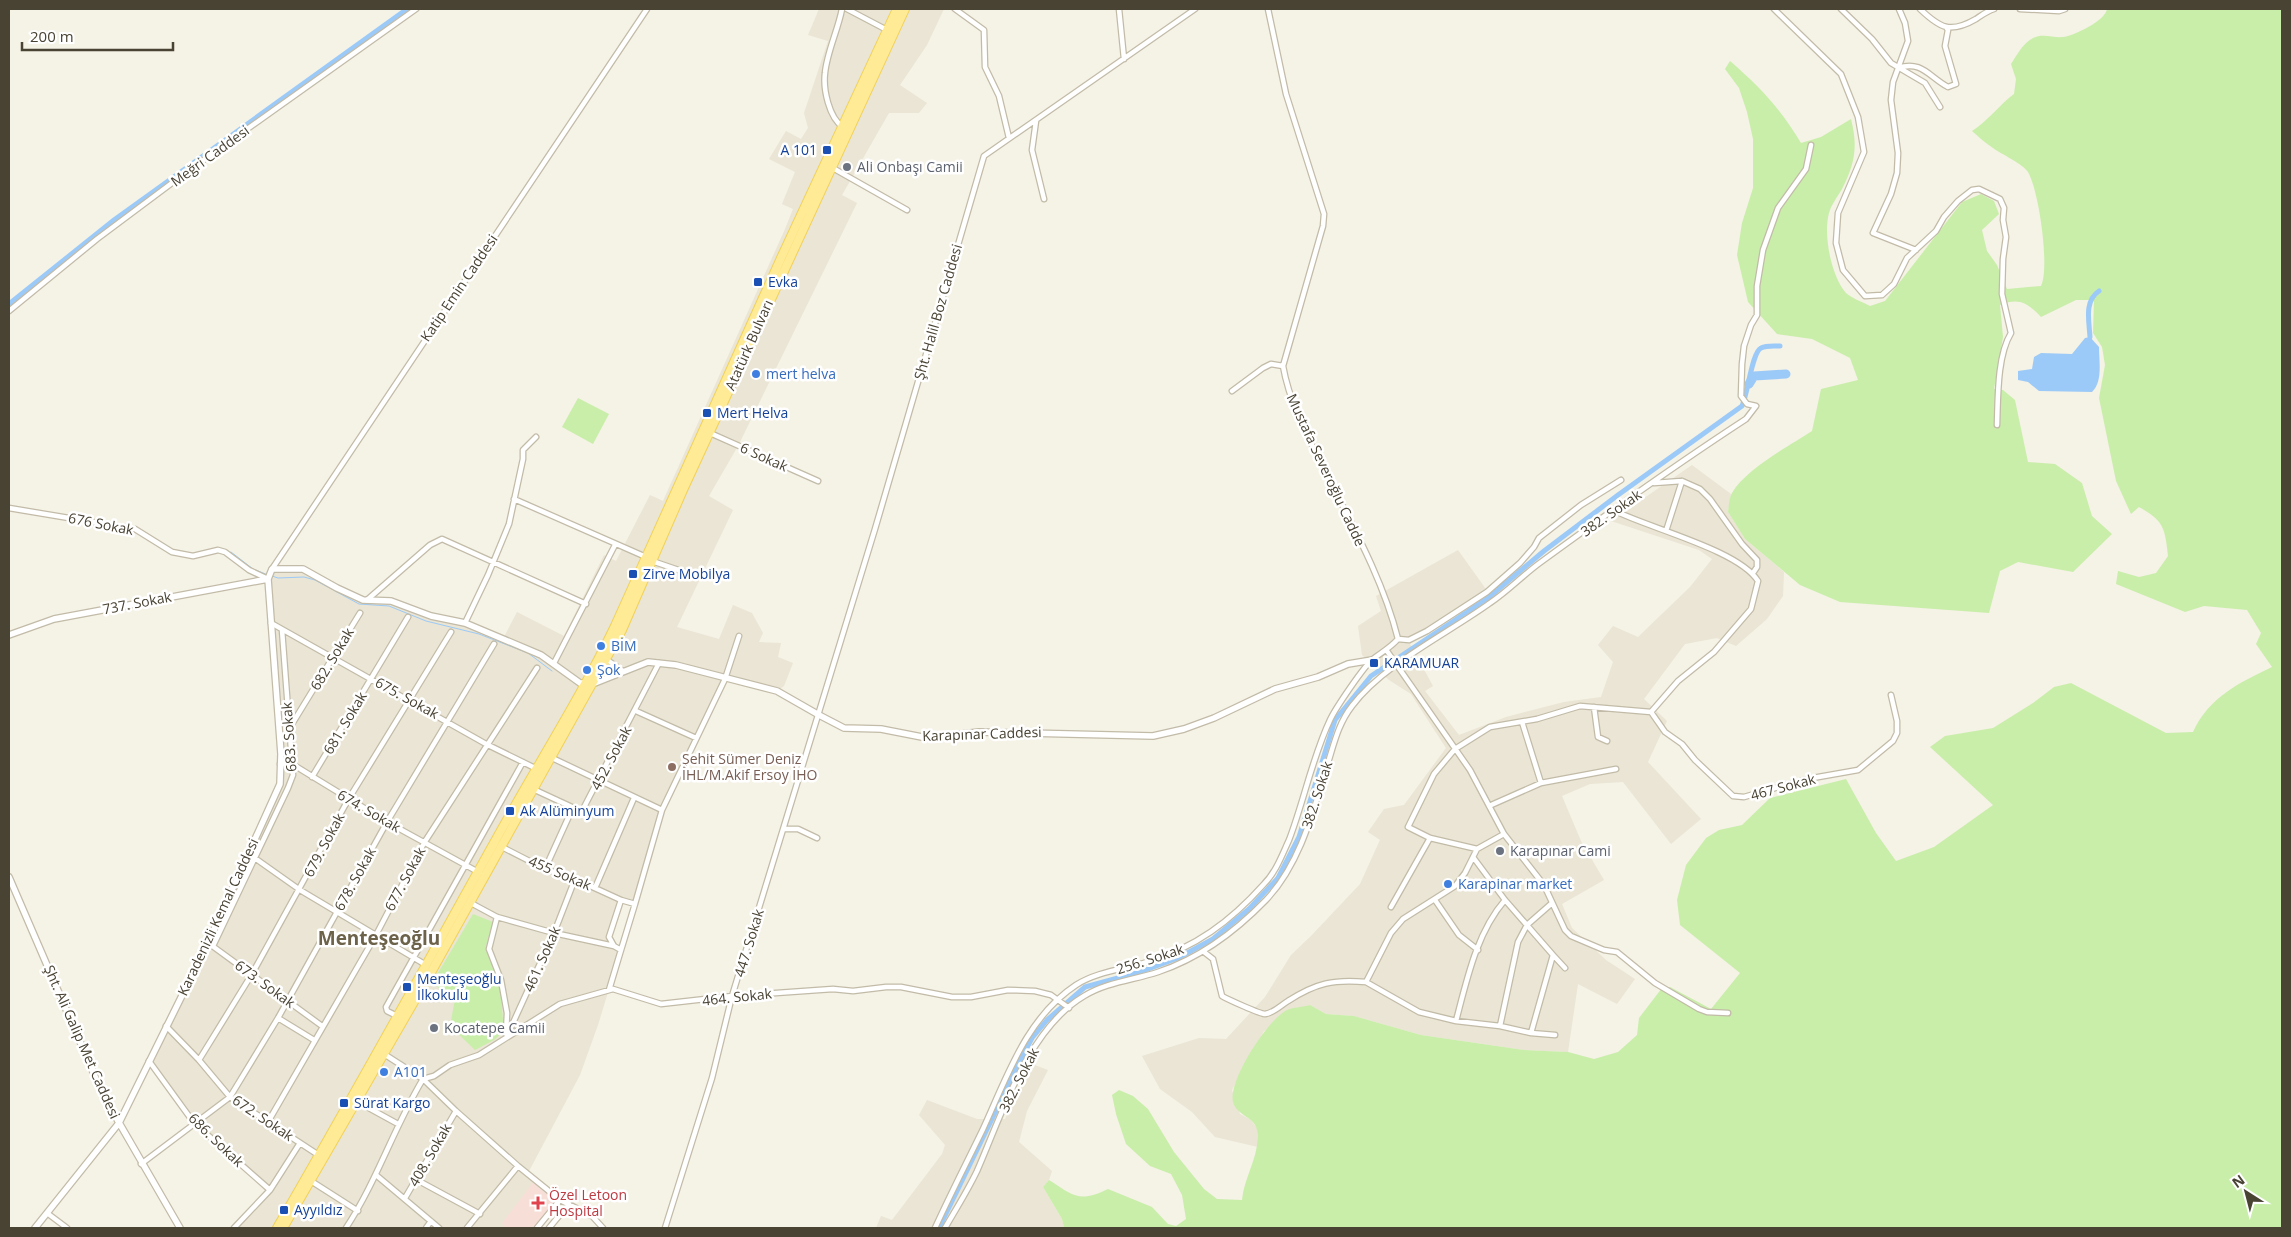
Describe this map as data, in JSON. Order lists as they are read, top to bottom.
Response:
{
  "streets": {
    "main road": ["Atatürk Bulvarı"],
    "street": [
      "Meğri Caddesi",
      "Katip Emin Caddesi",
      "Şht. Halil Boz Caddesi",
      "6 Sokak",
      "Mustafa Severoğlu Cadde",
      "382. Sokak",
      "676 Sokak",
      "737. Sokak",
      "682. Sokak",
      "675. Sokak",
      "681. Sokak",
      "Karapınar Caddesi",
      "683. Sokak",
      "452. Sokak",
      "467 Sokak",
      "674. Sokak",
      "679. Sokak",
      "455 Sokak",
      "678. Sokak",
      "677. Sokak",
      "Karadenizli Kemal Caddesi",
      "447. Sokak",
      "461. Sokak",
      "256. Sokak",
      "673. Sokak",
      "464. Sokak",
      "Şht. Ali Galip Met Caddesi",
      "672. Sokak",
      "686. Sokak",
      "408. Sokak"
    ]
  },
  "crossings": [
    ["Katip Emin Caddesi", "676 Sokak"],
    ["Katip Emin Caddesi", "737. Sokak"],
    ["Katip Emin Caddesi", "Karadenizli Kemal Caddesi"],
    ["Şht. Halil Boz Caddesi", "Karapınar Caddesi"],
    ["Şht. Halil Boz Caddesi", "447. Sokak"],
    ["Atatürk Bulvarı", "6 Sokak"],
    ["Atatürk Bulvarı", "737. Sokak"],
    ["Atatürk Bulvarı", "675. Sokak"],
    ["Atatürk Bulvarı", "Karapınar Caddesi"],
    ["Mustafa Severoğlu Cadde", "256. Sokak"],
    ["382. Sokak", "464. Sokak"],
    ["676 Sokak", "737. Sokak"],
    ["676 Sokak", "Karadenizli Kemal Caddesi"],
    ["737. Sokak", "Karapınar Caddesi"],
    ["737. Sokak", "Karadenizli Kemal Caddesi"],
    ["682. Sokak", "675. Sokak"],
    ["682. Sokak", "683. Sokak"],
    ["675. Sokak", "681. Sokak"],
    ["675. Sokak", "683. Sokak"],
    ["675. Sokak", "679. Sokak"],
    ["675. Sokak", "678. Sokak"],
    ["675. Sokak", "677. Sokak"],
    ["675. Sokak", "Karadenizli Kemal Caddesi"],
    ["681. Sokak", "674. Sokak"],
    ["Karapınar Caddesi", "452. Sokak"],
    ["Karapınar Caddesi", "447. Sokak"],
    ["Karapınar Caddesi", "256. Sokak"],
    ["683. Sokak", "674. Sokak"],
    ["683. Sokak", "Karadenizli Kemal Caddesi"],
    ["452. Sokak", "455 Sokak"],
    ["674. Sokak", "679. Sokak"],
    ["674. Sokak", "678. Sokak"],
    ["674. Sokak", "677. Sokak"],
    ["679. Sokak", "673. Sokak"],
    ["679. Sokak", "672. Sokak"],
    ["455 Sokak", "461. Sokak"],
    ["678. Sokak", "673. Sokak"],
    ["678. Sokak", "Şht. Ali Galip Met Caddesi"],
    ["678. Sokak", "672. Sokak"],
    ["678. Sokak", "686. Sokak"],
    ["677. Sokak", "673. Sokak"],
    ["677. Sokak", "672. Sokak"],
    ["Karadenizli Kemal Caddesi", "673. Sokak"],
    ["Karadenizli Kemal Caddesi", "Şht. Ali Galip Met Caddesi"],
    ["Karadenizli Kemal Caddesi", "672. Sokak"],
    ["Karadenizli Kemal Caddesi", "686. Sokak"],
    ["447. Sokak", "464. Sokak"],
    ["256. Sokak", "464. Sokak"]
  ],
  "districts": ["Menteşeoğlu"],
  "places": {
    "transit": [
      "A 101",
      "Evka",
      "Mert Helva",
      "Zirve Mobilya",
      "KARAMUAR",
      "Ak Alüminyum",
      "Menteşeoğlu İlkokulu",
      "Sürat Kargo",
      "Ayyıldız"
    ],
    "other": [
      "Ali Onbaşı Camii",
      "mert helva",
      "BİM",
      "Şok",
      "Şehit Sümer Deniz İHL/M.Akif Ersoy İHO",
      "Karapınar Cami",
      "Karapinar market",
      "Kocatepe Camii",
      "A101"
    ],
    "health": ["Özel Letoon Hospital"]
  },
  "scale_bar": "200 m",
  "north": "top left"
}
